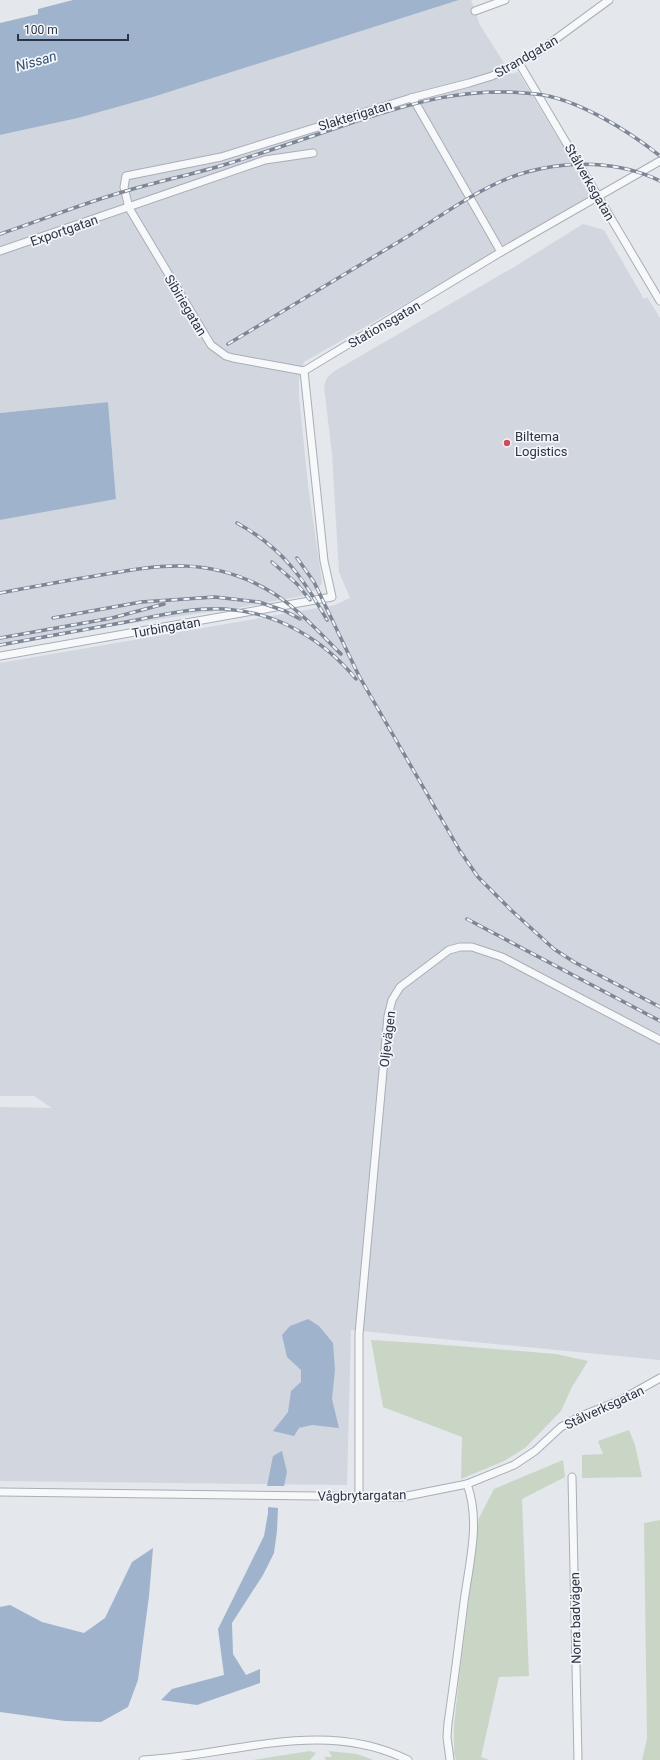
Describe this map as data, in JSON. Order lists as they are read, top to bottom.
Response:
{
  "streets": {
    "street": [
      "Strandgatan",
      "Slakterigatan",
      "Stålverksgatan",
      "Exportgatan",
      "Sibiriegatan",
      "Stationsgatan",
      "Turbingatan",
      "Oljevägen",
      "Vågbrytargatan",
      "Norra badvägen"
    ]
  },
  "crossings": [
    ["Strandgatan", "Slakterigatan"],
    ["Strandgatan", "Stålverksgatan"],
    ["Slakterigatan", "Sibiriegatan"],
    ["Stålverksgatan", "Stationsgatan"],
    ["Stålverksgatan", "Vågbrytargatan"],
    ["Exportgatan", "Sibiriegatan"],
    ["Sibiriegatan", "Stationsgatan"],
    ["Sibiriegatan", "Turbingatan"],
    ["Stationsgatan", "Turbingatan"],
    ["Oljevägen", "Vågbrytargatan"]
  ],
  "water": ["Nissan"],
  "places": ["Biltema Logistics"],
  "scale_bar": "100 m"
}
